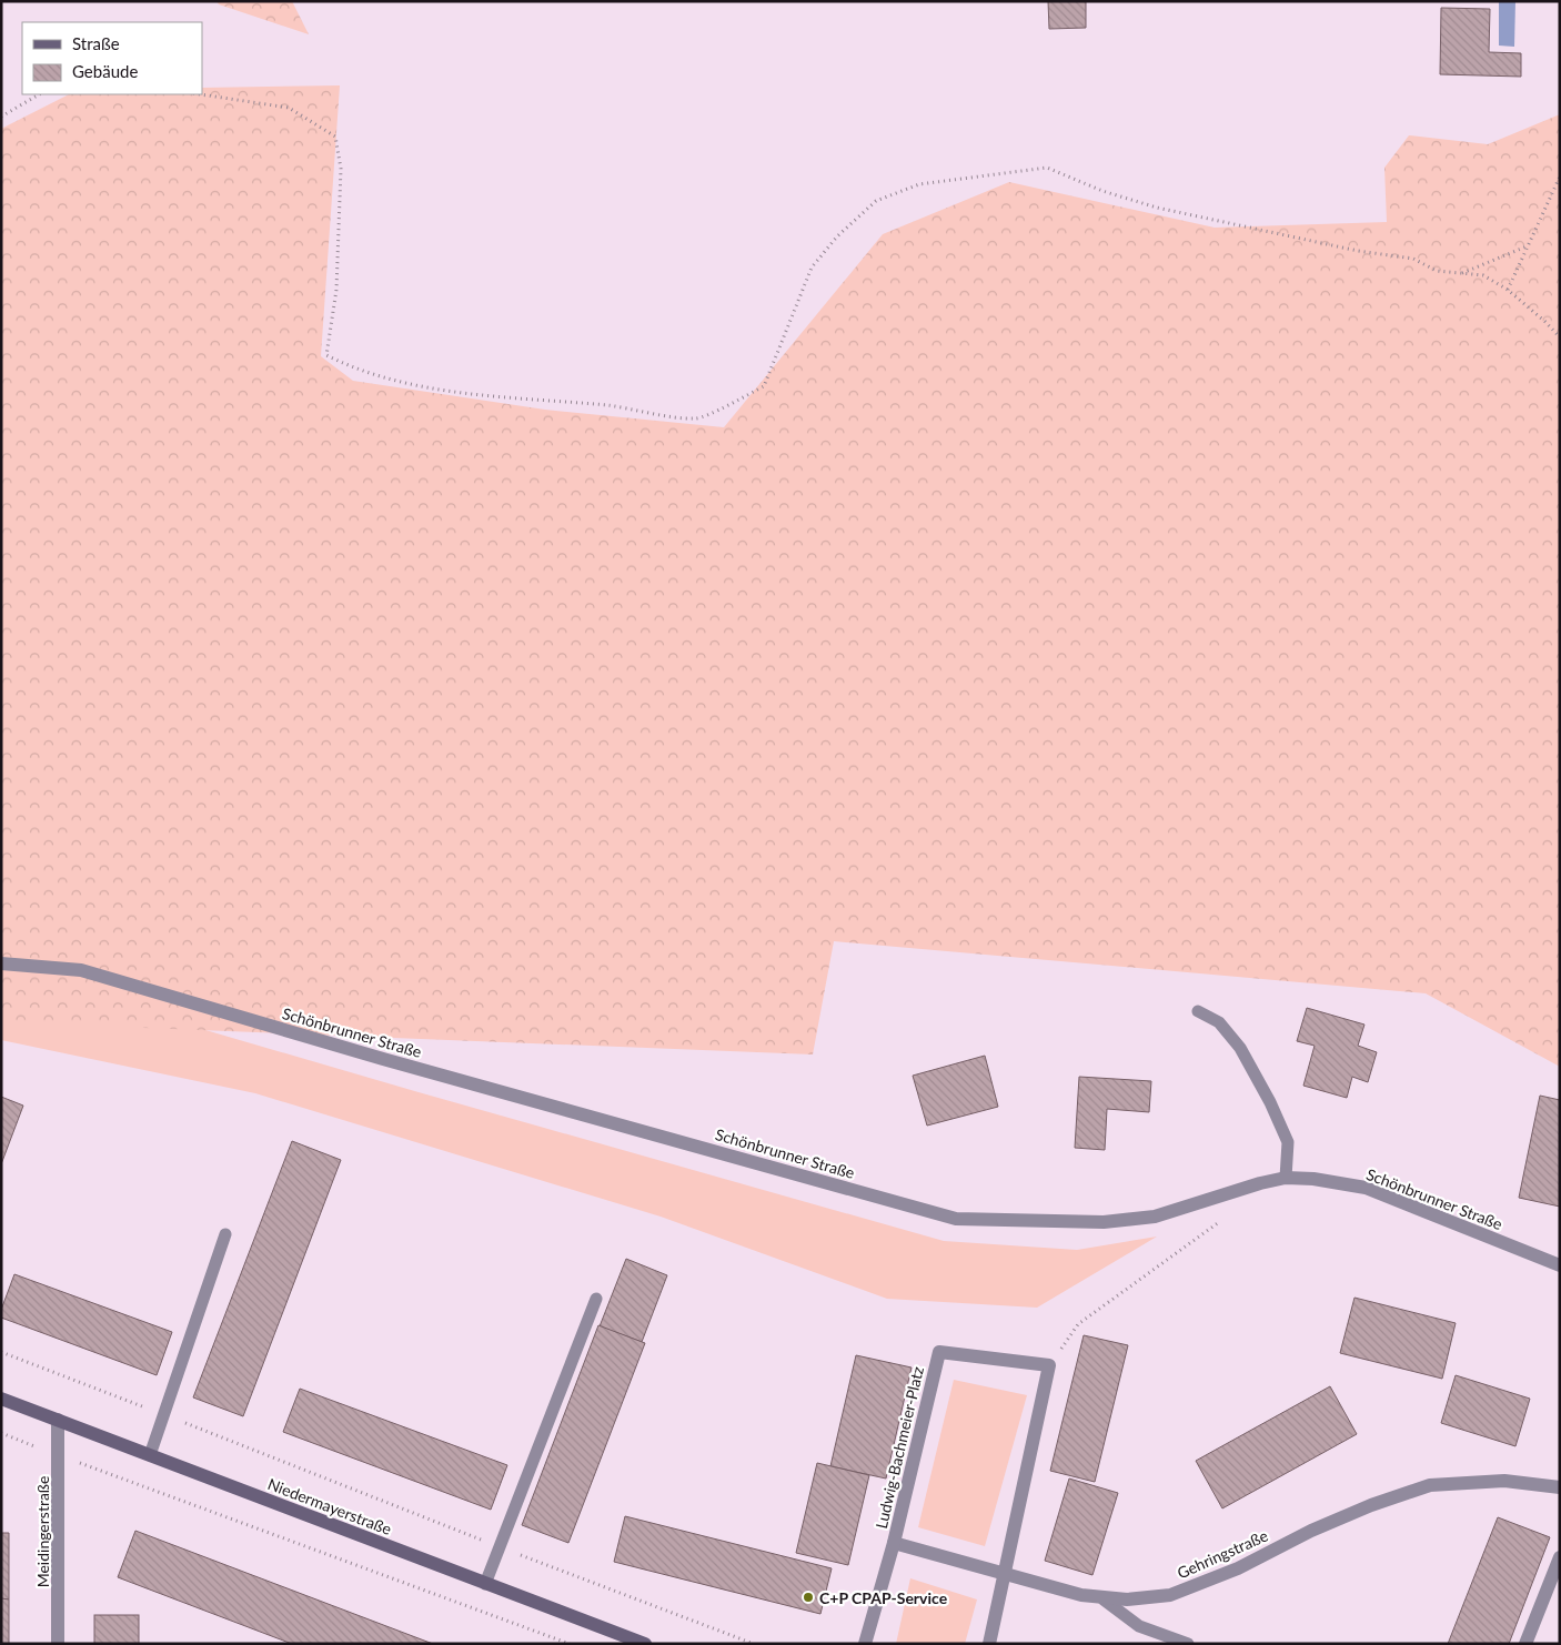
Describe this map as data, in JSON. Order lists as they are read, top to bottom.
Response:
{
  "streets": {
    "main road": ["Niedermayerstraße"],
    "street": [
      "Schönbrunner Straße",
      "Ludwig-Bachmeier-Platz",
      "Meidingerstraße",
      "Gehringstraße"
    ]
  },
  "crossings": [
    ["Ludwig-Bachmeier-Platz", "Gehringstraße"],
    ["Niedermayerstraße", "Meidingerstraße"]
  ],
  "places": ["C+P CPAP-Service"],
  "legend": ["Straße", "Gebäude"]
}
